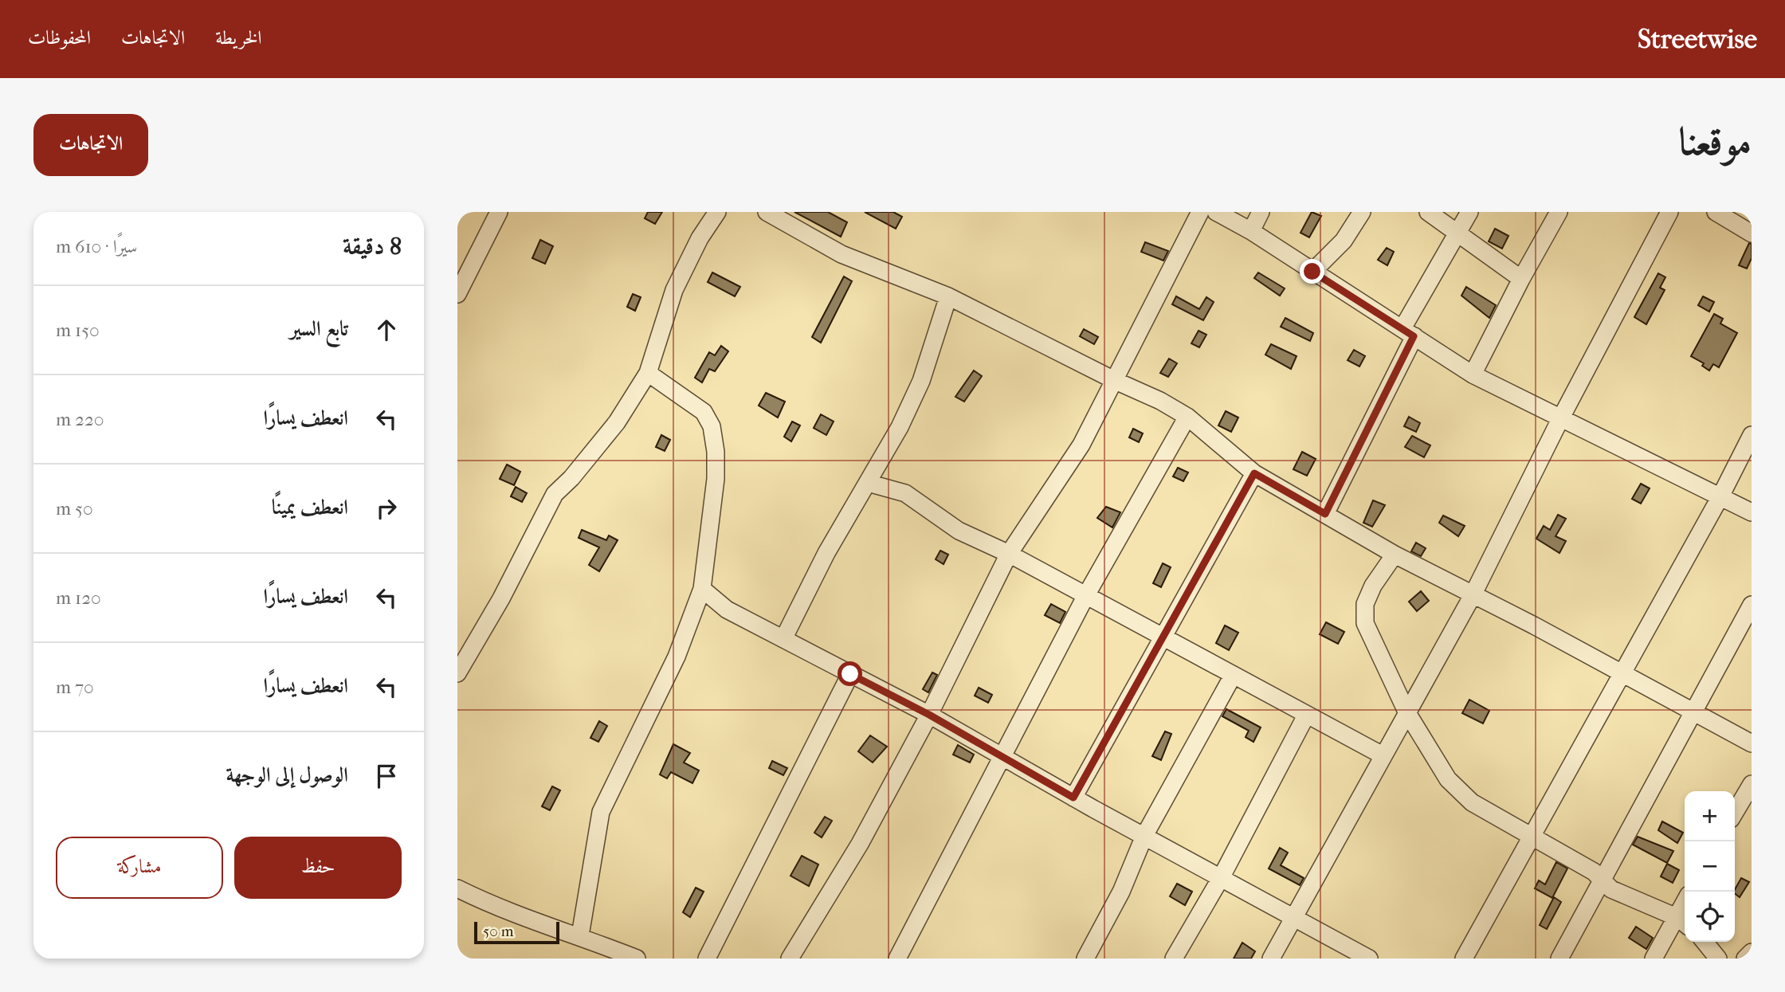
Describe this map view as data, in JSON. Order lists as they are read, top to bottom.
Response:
{
  "scale_bar": "50 m",
  "page": {
    "header": "Streetwise",
    "nav": ["الخريطة", "الاتجاهات", "المحفوظات"],
    "title": "موقعنا",
    "buttons": [
      "الاتجاهات",
      ["حفظ", "مشاركة"]
    ],
    "heading": ["8 دقيقة", "سيرًا · 610 m"],
    "list": [
      ["تابع السير", "150 m"],
      ["انعطف يسارًا", "220 m"],
      ["انعطف يمينًا", "50 m"],
      ["انعطف يسارًا", "120 m"],
      ["انعطف يسارًا", "70 m"],
      "الوصول إلى الوجهة"
    ],
    "map_buttons": ["+", "−"],
    "scale": "50 m"
  }
}
